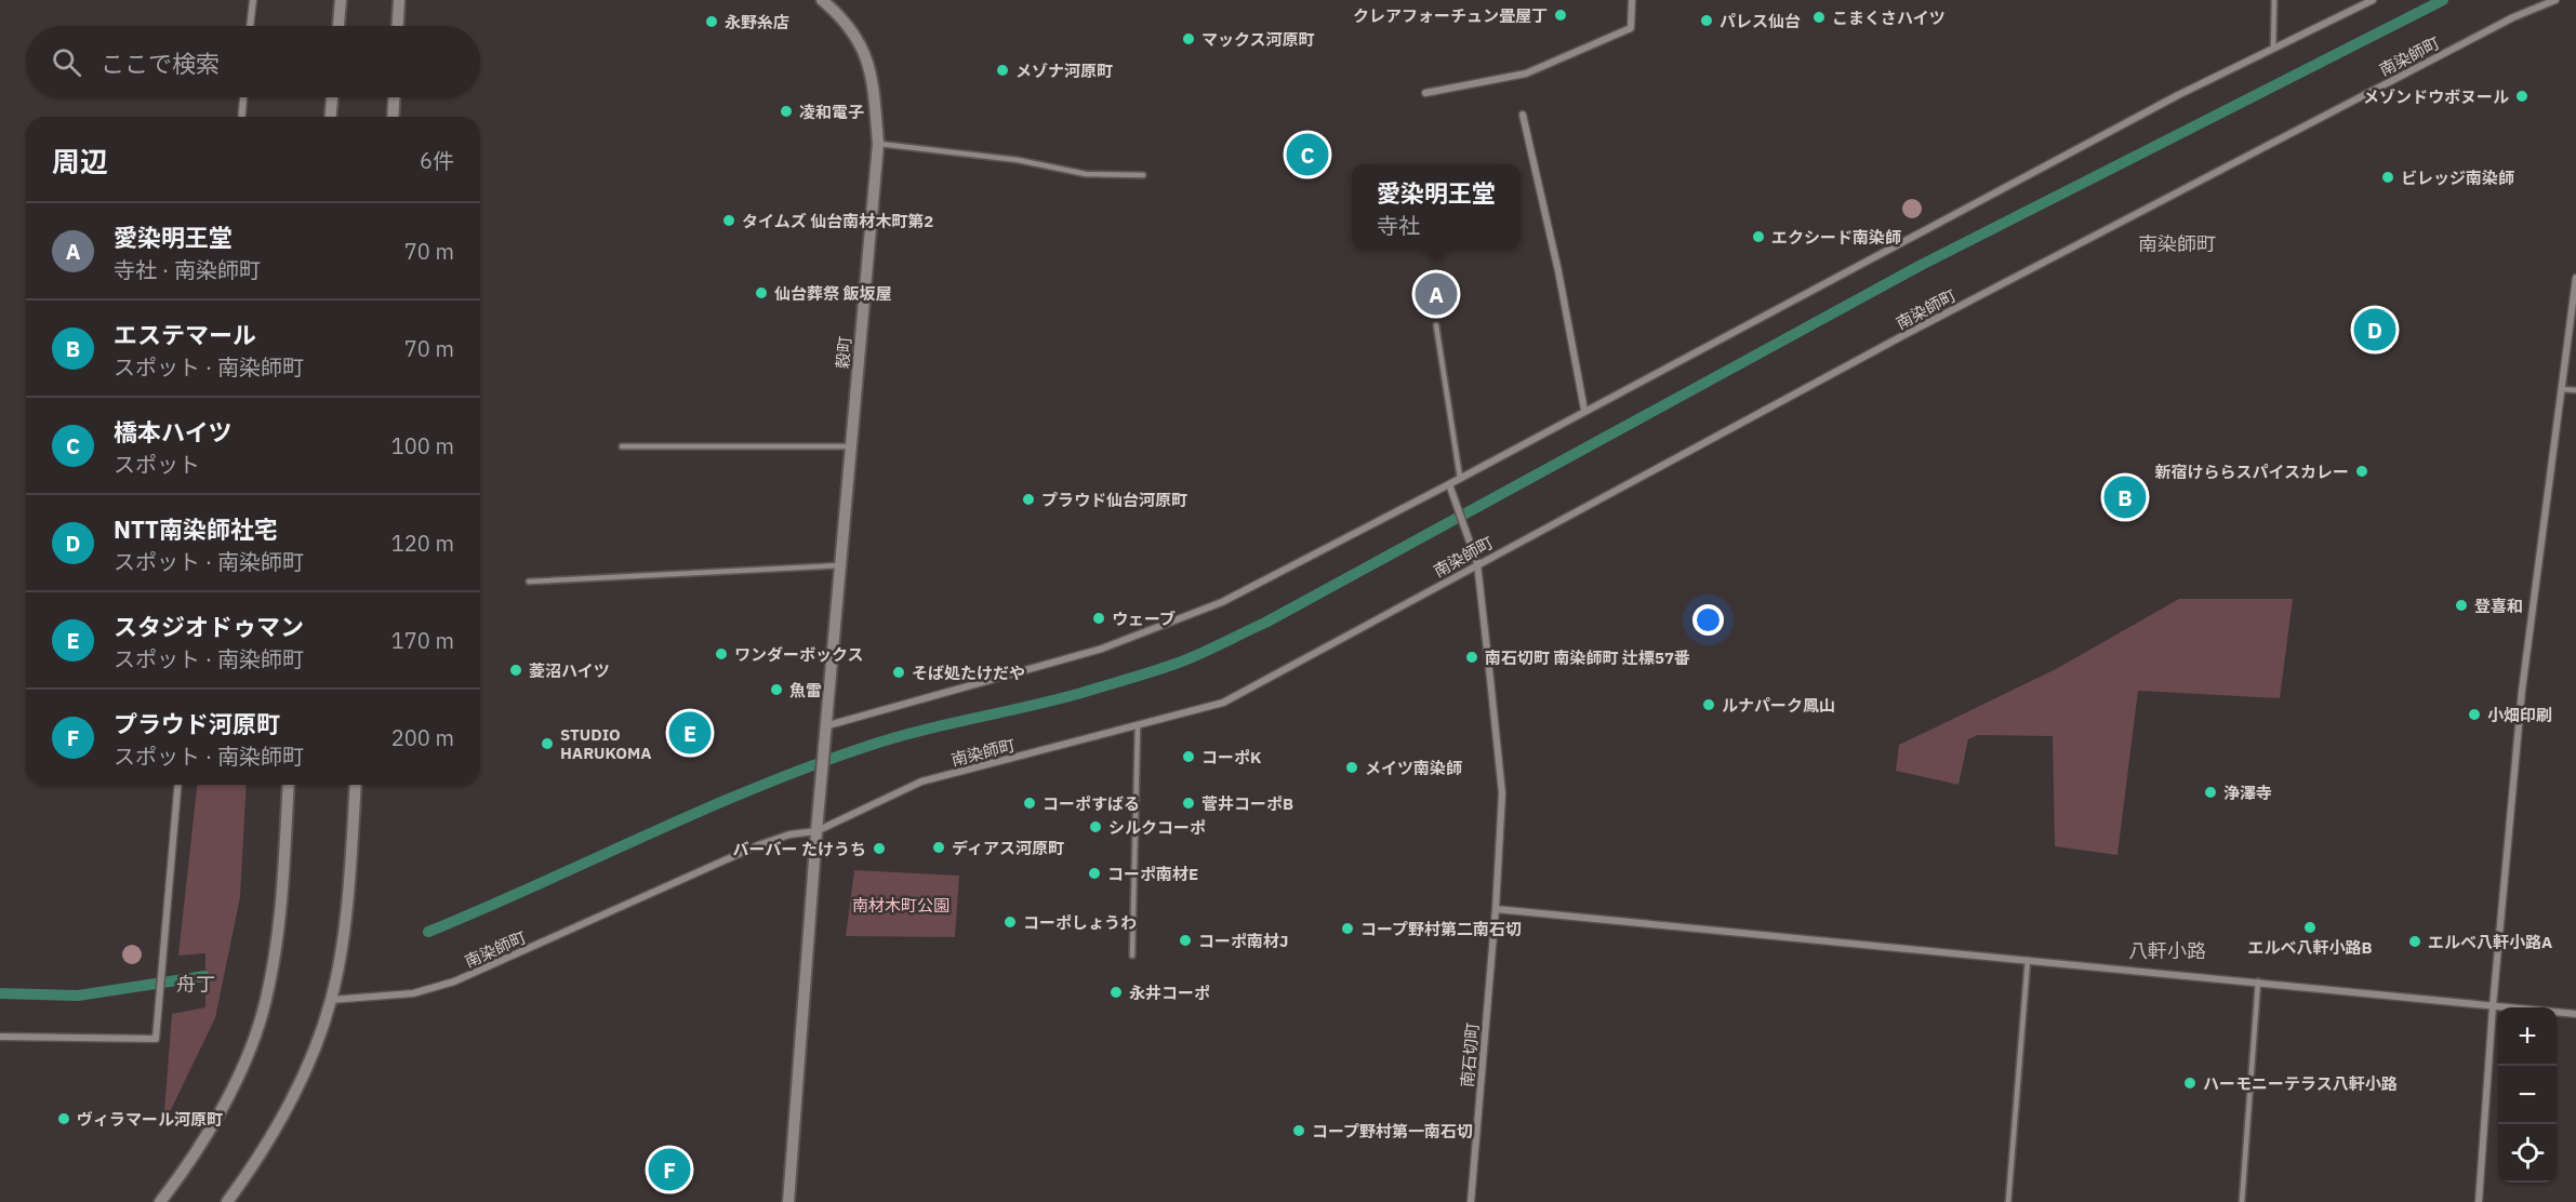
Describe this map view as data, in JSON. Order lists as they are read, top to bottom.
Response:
{
  "streets": {
    "street": ["南染師町", "穀町", "南石切町"]
  },
  "crossings": [
    ["南染師町", "穀町"],
    ["南染師町", "南石切町"]
  ],
  "districts": ["南染師町", "八軒小路", "舟丁"],
  "parks": ["南材木町公園"],
  "places": [
    "クレアフォーチュン畳屋丁",
    "こまくさハイツ",
    "パレス仙台",
    "永野糸店",
    "マックス河原町",
    "メゾナ河原町",
    "メゾンドウボヌール",
    "凌和電子",
    "ビレッジ南染師",
    "タイムズ 仙台南材木町第2",
    "エクシード南染師",
    "仙台葬祭 飯坂屋",
    "新宿けららスパイスカレー",
    "プラウド仙台河原町",
    "登喜和",
    "ウェーブ",
    "ワンダーボックス",
    "南石切町 南染師町 辻標57番",
    "菱沼ハイツ",
    "そば処たけだや",
    "魚雷",
    "ルナパーク鳳山",
    "小畑印刷",
    "STUDIO HARUKOMA",
    "コーポK",
    "メイツ南染師",
    "浄澤寺",
    "コーポすばる",
    "菅井コーポB",
    "シルクコーポ",
    "ディアス河原町",
    "バーバー たけうち",
    "コーポ南材E",
    "コーポしょうわ",
    "エルベ八軒小路B",
    "コープ野村第二南石切",
    "コーポ南材J",
    "エルベ八軒小路A",
    "永井コーポ",
    "ハーモニーテラス八軒小路",
    "ヴィラマール河原町",
    "コープ野村第一南石切"
  ],
  "page": {
    "search": "ここで検索",
    "heading": ["周辺", "6件"],
    "pins": [
      "C",
      "A",
      "D",
      "B",
      "E",
      "F"
    ],
    "popup": ["愛染明王堂", "寺社"],
    "list": [
      {
        "mark": "A",
        "name": "愛染明王堂",
        "note": "寺社 · 南染師町",
        "value": "70 m"
      },
      {
        "mark": "B",
        "name": "エステマール",
        "note": "スポット · 南染師町",
        "value": "70 m"
      },
      {
        "mark": "C",
        "name": "橋本ハイツ",
        "note": "スポット",
        "value": "100 m"
      },
      {
        "mark": "D",
        "name": "NTT南染師社宅",
        "note": "スポット · 南染師町",
        "value": "120 m"
      },
      {
        "mark": "E",
        "name": "スタジオドゥマン",
        "note": "スポット · 南染師町",
        "value": "170 m"
      },
      {
        "mark": "F",
        "name": "プラウド河原町",
        "note": "スポット · 南染師町",
        "value": "200 m"
      }
    ],
    "map_buttons": ["+", "−"]
  }
}
